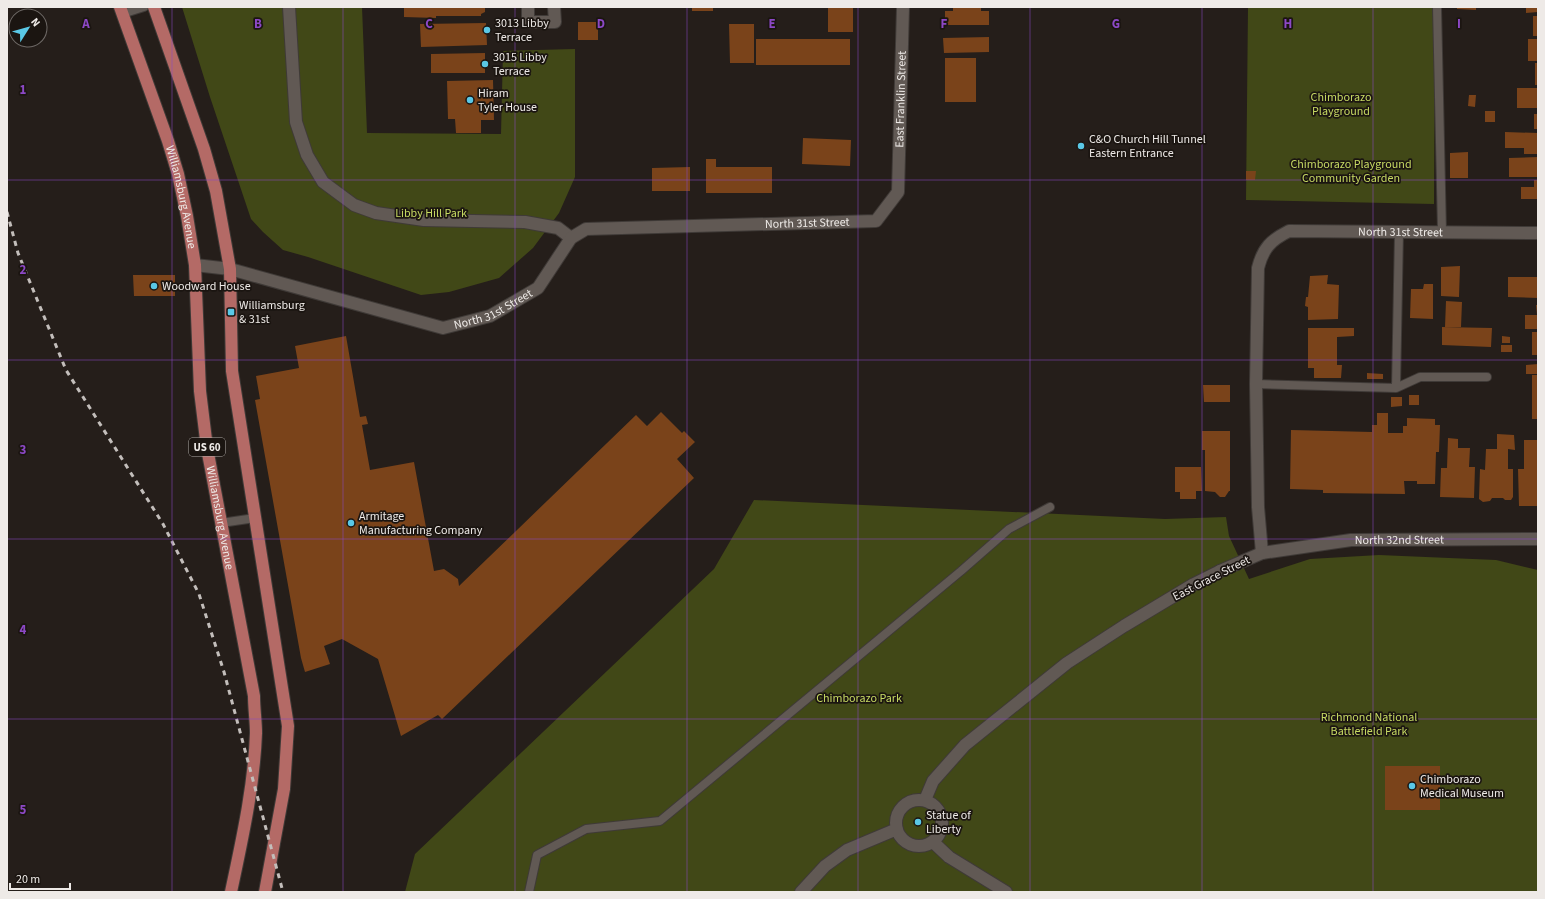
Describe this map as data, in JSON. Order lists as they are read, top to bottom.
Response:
{
  "streets": {
    "main road": ["Williamsburg Avenue", "US 60"],
    "street": [
      "East Franklin Street",
      "North 31st Street",
      "North 32nd Street",
      "East Grace Street"
    ]
  },
  "crossings": [
    ["East Franklin Street", "North 31st Street"],
    ["Williamsburg Avenue", "North 31st Street"],
    ["North 31st Street", "US 60"],
    ["North 31st Street", "East Grace Street"],
    ["North 32nd Street", "East Grace Street"]
  ],
  "parks": [
    "Chimborazo Playground",
    "Chimborazo Playground Community Garden",
    "Libby Hill Park",
    "Chimborazo Park",
    "Richmond National Battlefield Park"
  ],
  "places": {
    "other": [
      "3013 Libby Terrace",
      "3015 Libby Terrace",
      "Hiram Tyler House",
      "C&O Church Hill Tunnel Eastern Entrance",
      "Woodward House",
      "Armitage Manufacturing Company",
      "Chimborazo Medical Museum",
      "Statue of Liberty"
    ],
    "transit": ["Williamsburg & 31st"]
  },
  "scale_bar": "20 m",
  "north": "top right",
  "grid": {
    "columns": [
      "A",
      "B",
      "C",
      "D",
      "E",
      "F",
      "G",
      "H",
      "I"
    ],
    "rows": [
      "1",
      "2",
      "3",
      "4",
      "5"
    ]
  }
}
